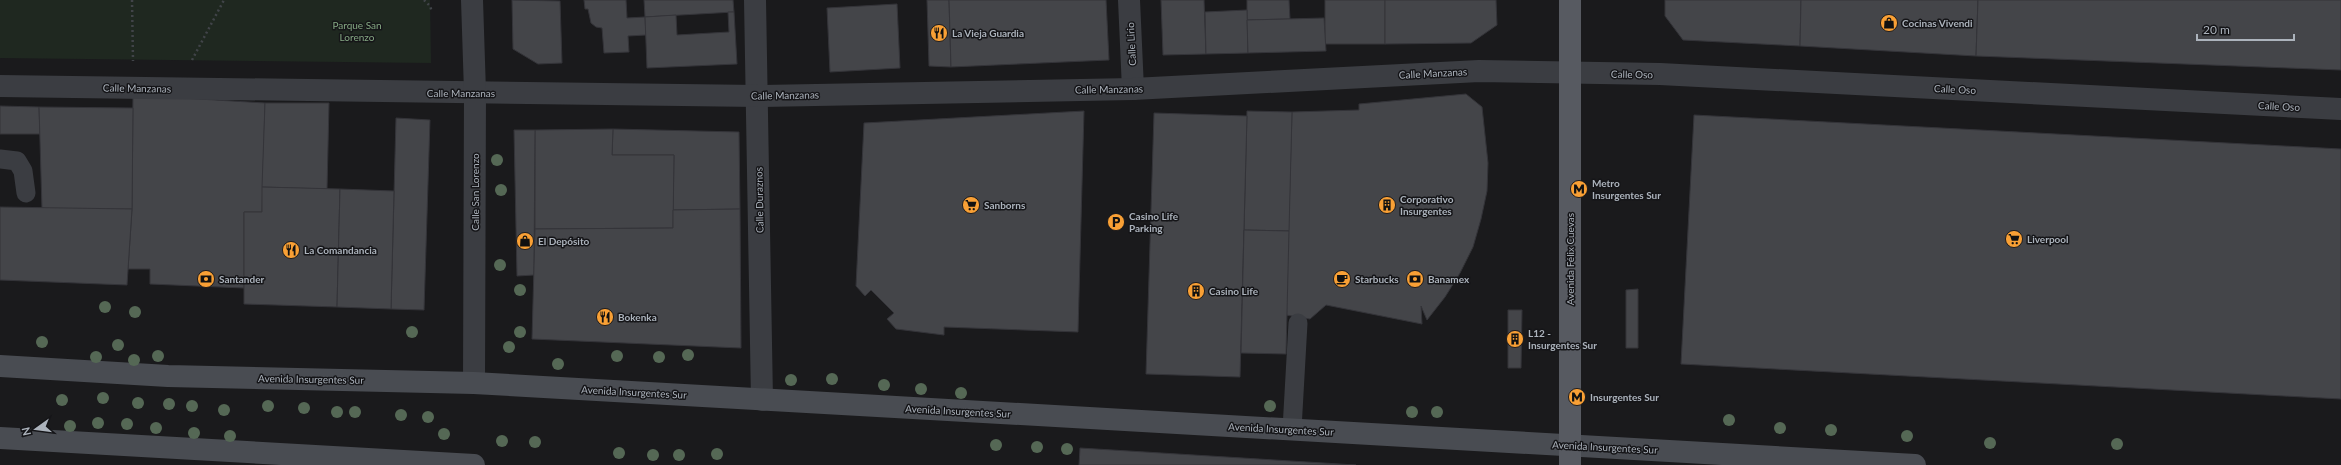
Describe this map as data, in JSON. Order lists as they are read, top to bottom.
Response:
{
  "streets": {
    "main road": ["Avenida Félix Cuevas", "Avenida Insurgentes Sur"],
    "street": [
      "Calle Lirio",
      "Calle Manzanas",
      "Calle Oso",
      "Calle San Lorenzo",
      "Calle Duraznos"
    ]
  },
  "crossings": [
    ["Calle Lirio", "Calle Manzanas"],
    ["Calle Manzanas", "Calle Oso"],
    ["Calle Manzanas", "Calle San Lorenzo"],
    ["Calle Manzanas", "Calle Duraznos"],
    ["Calle Manzanas", "Avenida Félix Cuevas"],
    ["Calle Oso", "Avenida Félix Cuevas"],
    ["Calle San Lorenzo", "Avenida Insurgentes Sur"],
    ["Calle Duraznos", "Avenida Insurgentes Sur"],
    ["Avenida Félix Cuevas", "Avenida Insurgentes Sur"]
  ],
  "parks": ["Parque San Lorenzo"],
  "places": {
    "shop": ["Cocinas Vivendi", "El Depósito"],
    "restaurant": ["La Vieja Guardia", "La Comandancia", "Bokenka"],
    "metro station": ["Metro Insurgentes Sur", "Insurgentes Sur"],
    "supermarket": ["Sanborns", "Liverpool"],
    "building": ["Corporativo Insurgentes", "Casino Life", "L12 - Insurgentes Sur"],
    "parking": ["Casino Life Parking"],
    "bank": ["Santander", "Banamex"],
    "cafe": ["Starbucks"]
  },
  "scale_bar": "20 m",
  "north": "left"
}
